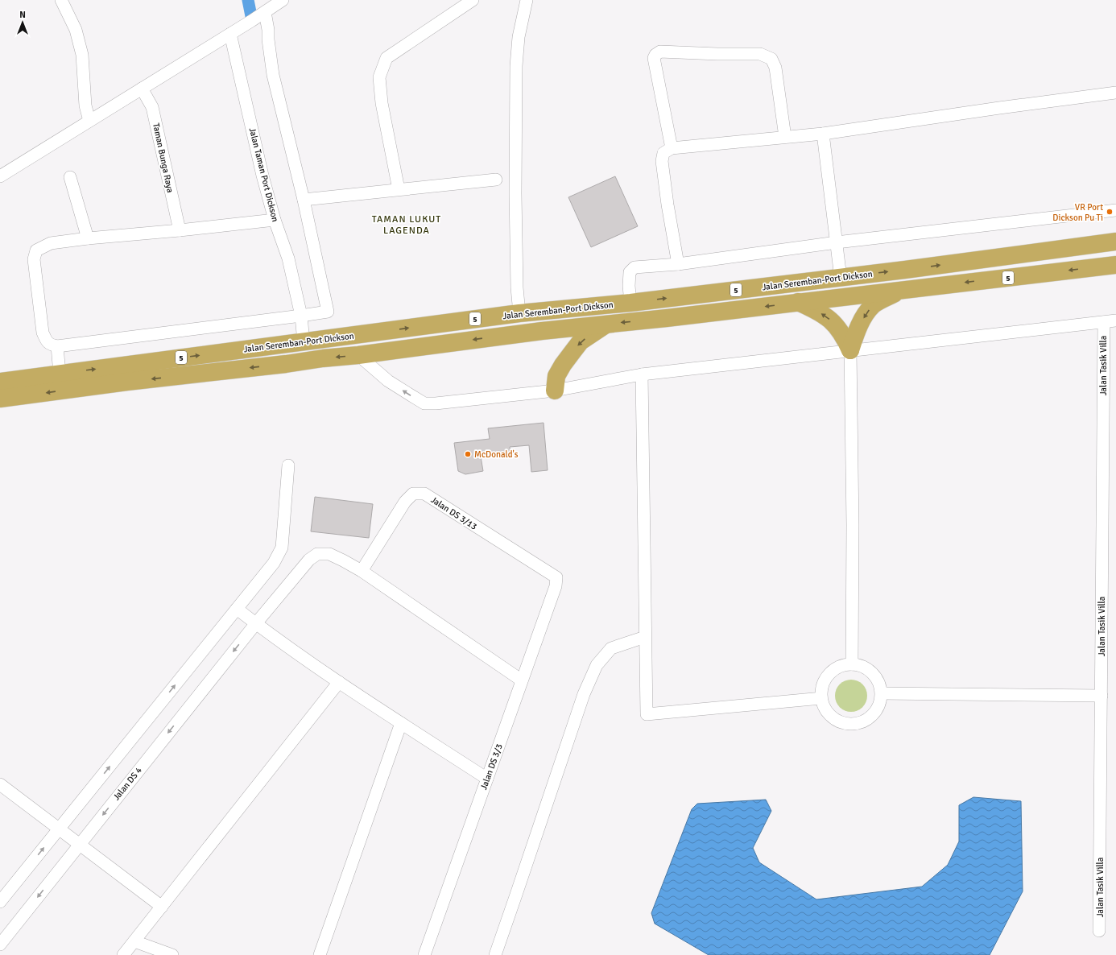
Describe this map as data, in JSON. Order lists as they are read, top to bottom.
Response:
{
  "streets": {
    "highway": ["5", "Jalan Seremban-Port Dickson"],
    "street": [
      "Taman Bunga Raya",
      "Jalan Taman Port Dickson",
      "Jalan Tasik Villa",
      "Jalan DS 3/13",
      "Jalan DS 3/3",
      "Jalan DS 4"
    ]
  },
  "crossings": [
    ["Jalan Taman Port Dickson", "Jalan Seremban-Port Dickson"],
    ["Jalan DS 3/13", "Jalan DS 3/3"],
    ["Jalan DS 3/13", "Jalan DS 4"],
    ["Jalan DS 3/3", "Jalan DS 4"]
  ],
  "districts": ["TAMAN LUKUT LAGENDA"],
  "places": ["VR Port Dickson Pu Ti", "McDonald's"],
  "north": "top"
}
